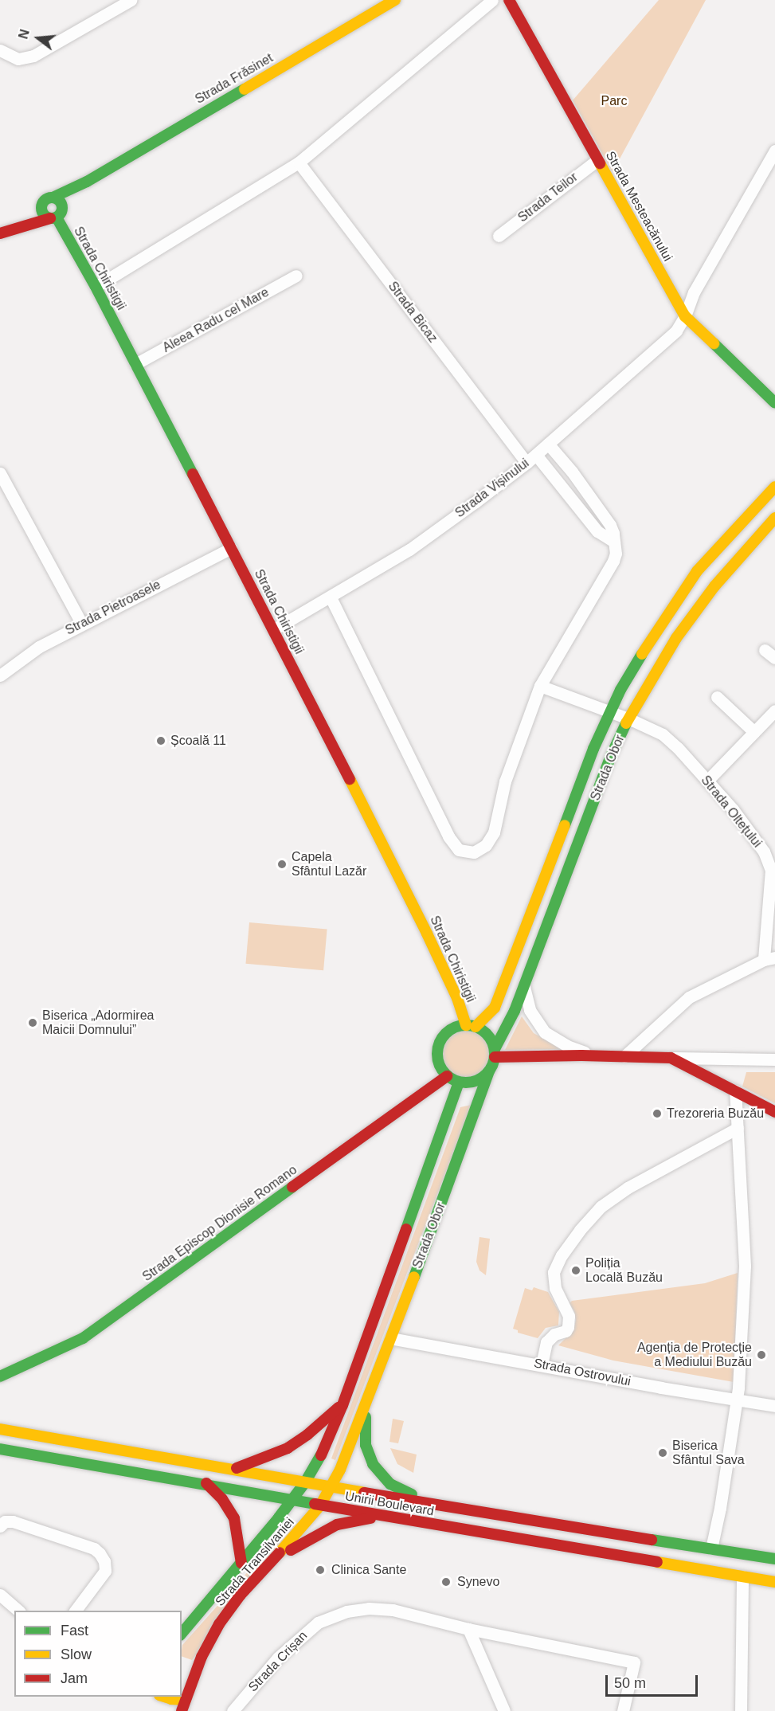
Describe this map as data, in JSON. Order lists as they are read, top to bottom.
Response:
{
  "streets": {
    "main road": [
      "Strada Frăsinet",
      "Strada Mesteacănului",
      "Strada Chiristigii",
      "Strada Obor",
      "Strada Episcop Dionisie Romano",
      "Unirii Boulevard",
      "Strada Transilvaniei"
    ],
    "street": [
      "Strada Teilor",
      "Strada Bicaz",
      "Aleea Radu cel Mare",
      "Strada Vișinului",
      "Strada Pietroasele",
      "Strada Oltețului",
      "Strada Ostrovului",
      "Strada Crișan"
    ]
  },
  "crossings": [
    ["Strada Frăsinet", "Strada Chiristigii"],
    ["Strada Teilor", "Strada Mesteacănului"],
    ["Strada Mesteacănului", "Strada Vișinului"],
    ["Strada Chiristigii", "Aleea Radu cel Mare"],
    ["Strada Chiristigii", "Strada Vișinului"],
    ["Strada Chiristigii", "Strada Pietroasele"],
    ["Strada Chiristigii", "Strada Obor"],
    ["Strada Chiristigii", "Strada Episcop Dionisie Romano"],
    ["Strada Bicaz", "Strada Vișinului"],
    ["Strada Obor", "Strada Oltețului"],
    ["Strada Obor", "Strada Episcop Dionisie Romano"],
    ["Strada Obor", "Strada Ostrovului"],
    ["Strada Obor", "Unirii Boulevard"],
    ["Strada Obor", "Strada Transilvaniei"],
    ["Unirii Boulevard", "Strada Transilvaniei"]
  ],
  "parks": ["Parc"],
  "places": [
    "Școală 11",
    "Capela Sfântul Lazăr",
    "Biserica „Adormirea Maicii Domnului”",
    "Trezoreria Buzău",
    "Poliția Locală Buzău",
    "Agenția de Protecție a Mediului Buzău",
    "Biserica Sfântul Sava",
    "Clinica Sante",
    "Synevo"
  ],
  "legend": ["Fast", "Slow", "Jam"],
  "scale_bar": "50 m",
  "north": "left"
}
